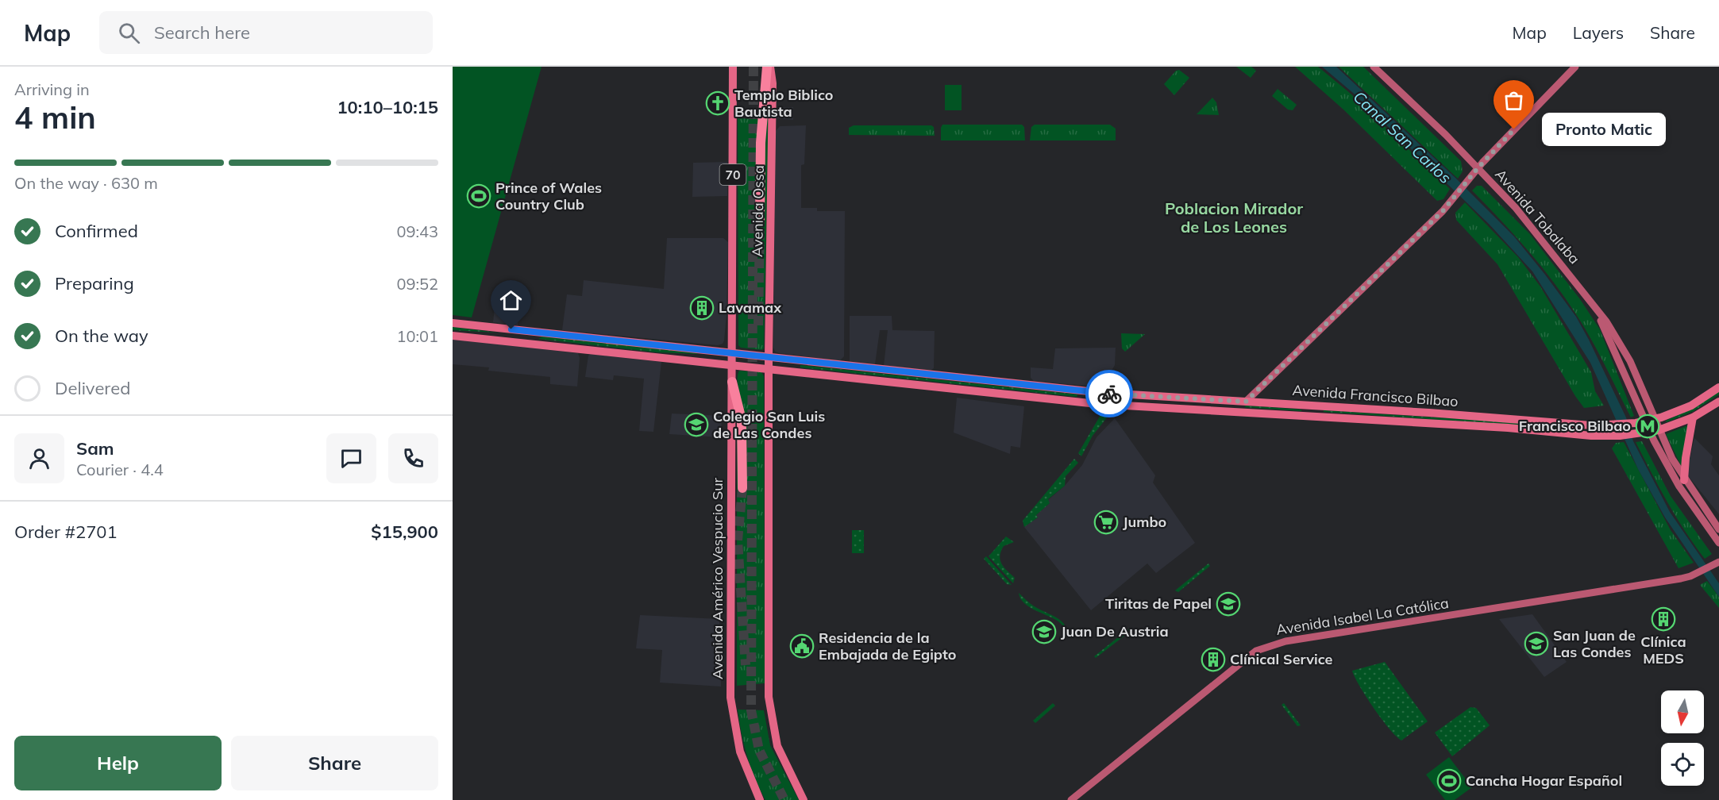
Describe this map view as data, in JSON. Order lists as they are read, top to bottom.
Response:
{
  "streets": {
    "main road": [
      "70",
      "Avenida Ossa",
      "Avenida Tobalaba",
      "Avenida Francisco Bilbao",
      "Avenida Américo Vespucio Sur",
      "Avenida Isabel La Católica"
    ]
  },
  "crossings": [
    ["Avenida Ossa", "Avenida Francisco Bilbao"],
    ["Avenida Ossa", "Avenida Américo Vespucio Sur"],
    ["Avenida Tobalaba", "Avenida Francisco Bilbao"],
    ["Avenida Francisco Bilbao", "Avenida Américo Vespucio Sur"]
  ],
  "districts": ["Poblacion Mirador de Los Leones"],
  "water": ["Canal San Carlos"],
  "places": {
    "church": ["Templo Biblico Bautista"],
    "other": ["Pronto Matic"],
    "sports": ["Prince of Wales Country Club", "Cancha Hogar Español"],
    "building": ["Lavamax", "Clínica MEDS", "Clínical Service"],
    "school or university": [
      "Colegio San Luis de Las Condes",
      "Tiritas de Papel",
      "Juan De Austria",
      "San Juan de Las Condes"
    ],
    "metro station": ["Francisco Bilbao"],
    "supermarket": ["Jumbo"],
    "public building": ["Residencia de la Embajada de Egipto"]
  },
  "north": "bottom",
  "page": {
    "header": "Map",
    "search": "Search here",
    "nav": ["Map", "Layers", "Share"],
    "heading": ["4 min", "Arriving in", "10:10–10:15"],
    "panel": [
      "Sam",
      "Courier · 4.4",
      "Order #2701",
      "$15,900"
    ],
    "bubble": "Pronto Matic",
    "bar": "On the way · 630 m",
    "list": [
      ["Confirmed", "09:43"],
      ["Preparing", "09:52"],
      ["On the way", "10:01"],
      "Delivered"
    ],
    "buttons": ["Help", "Share"]
  }
}
